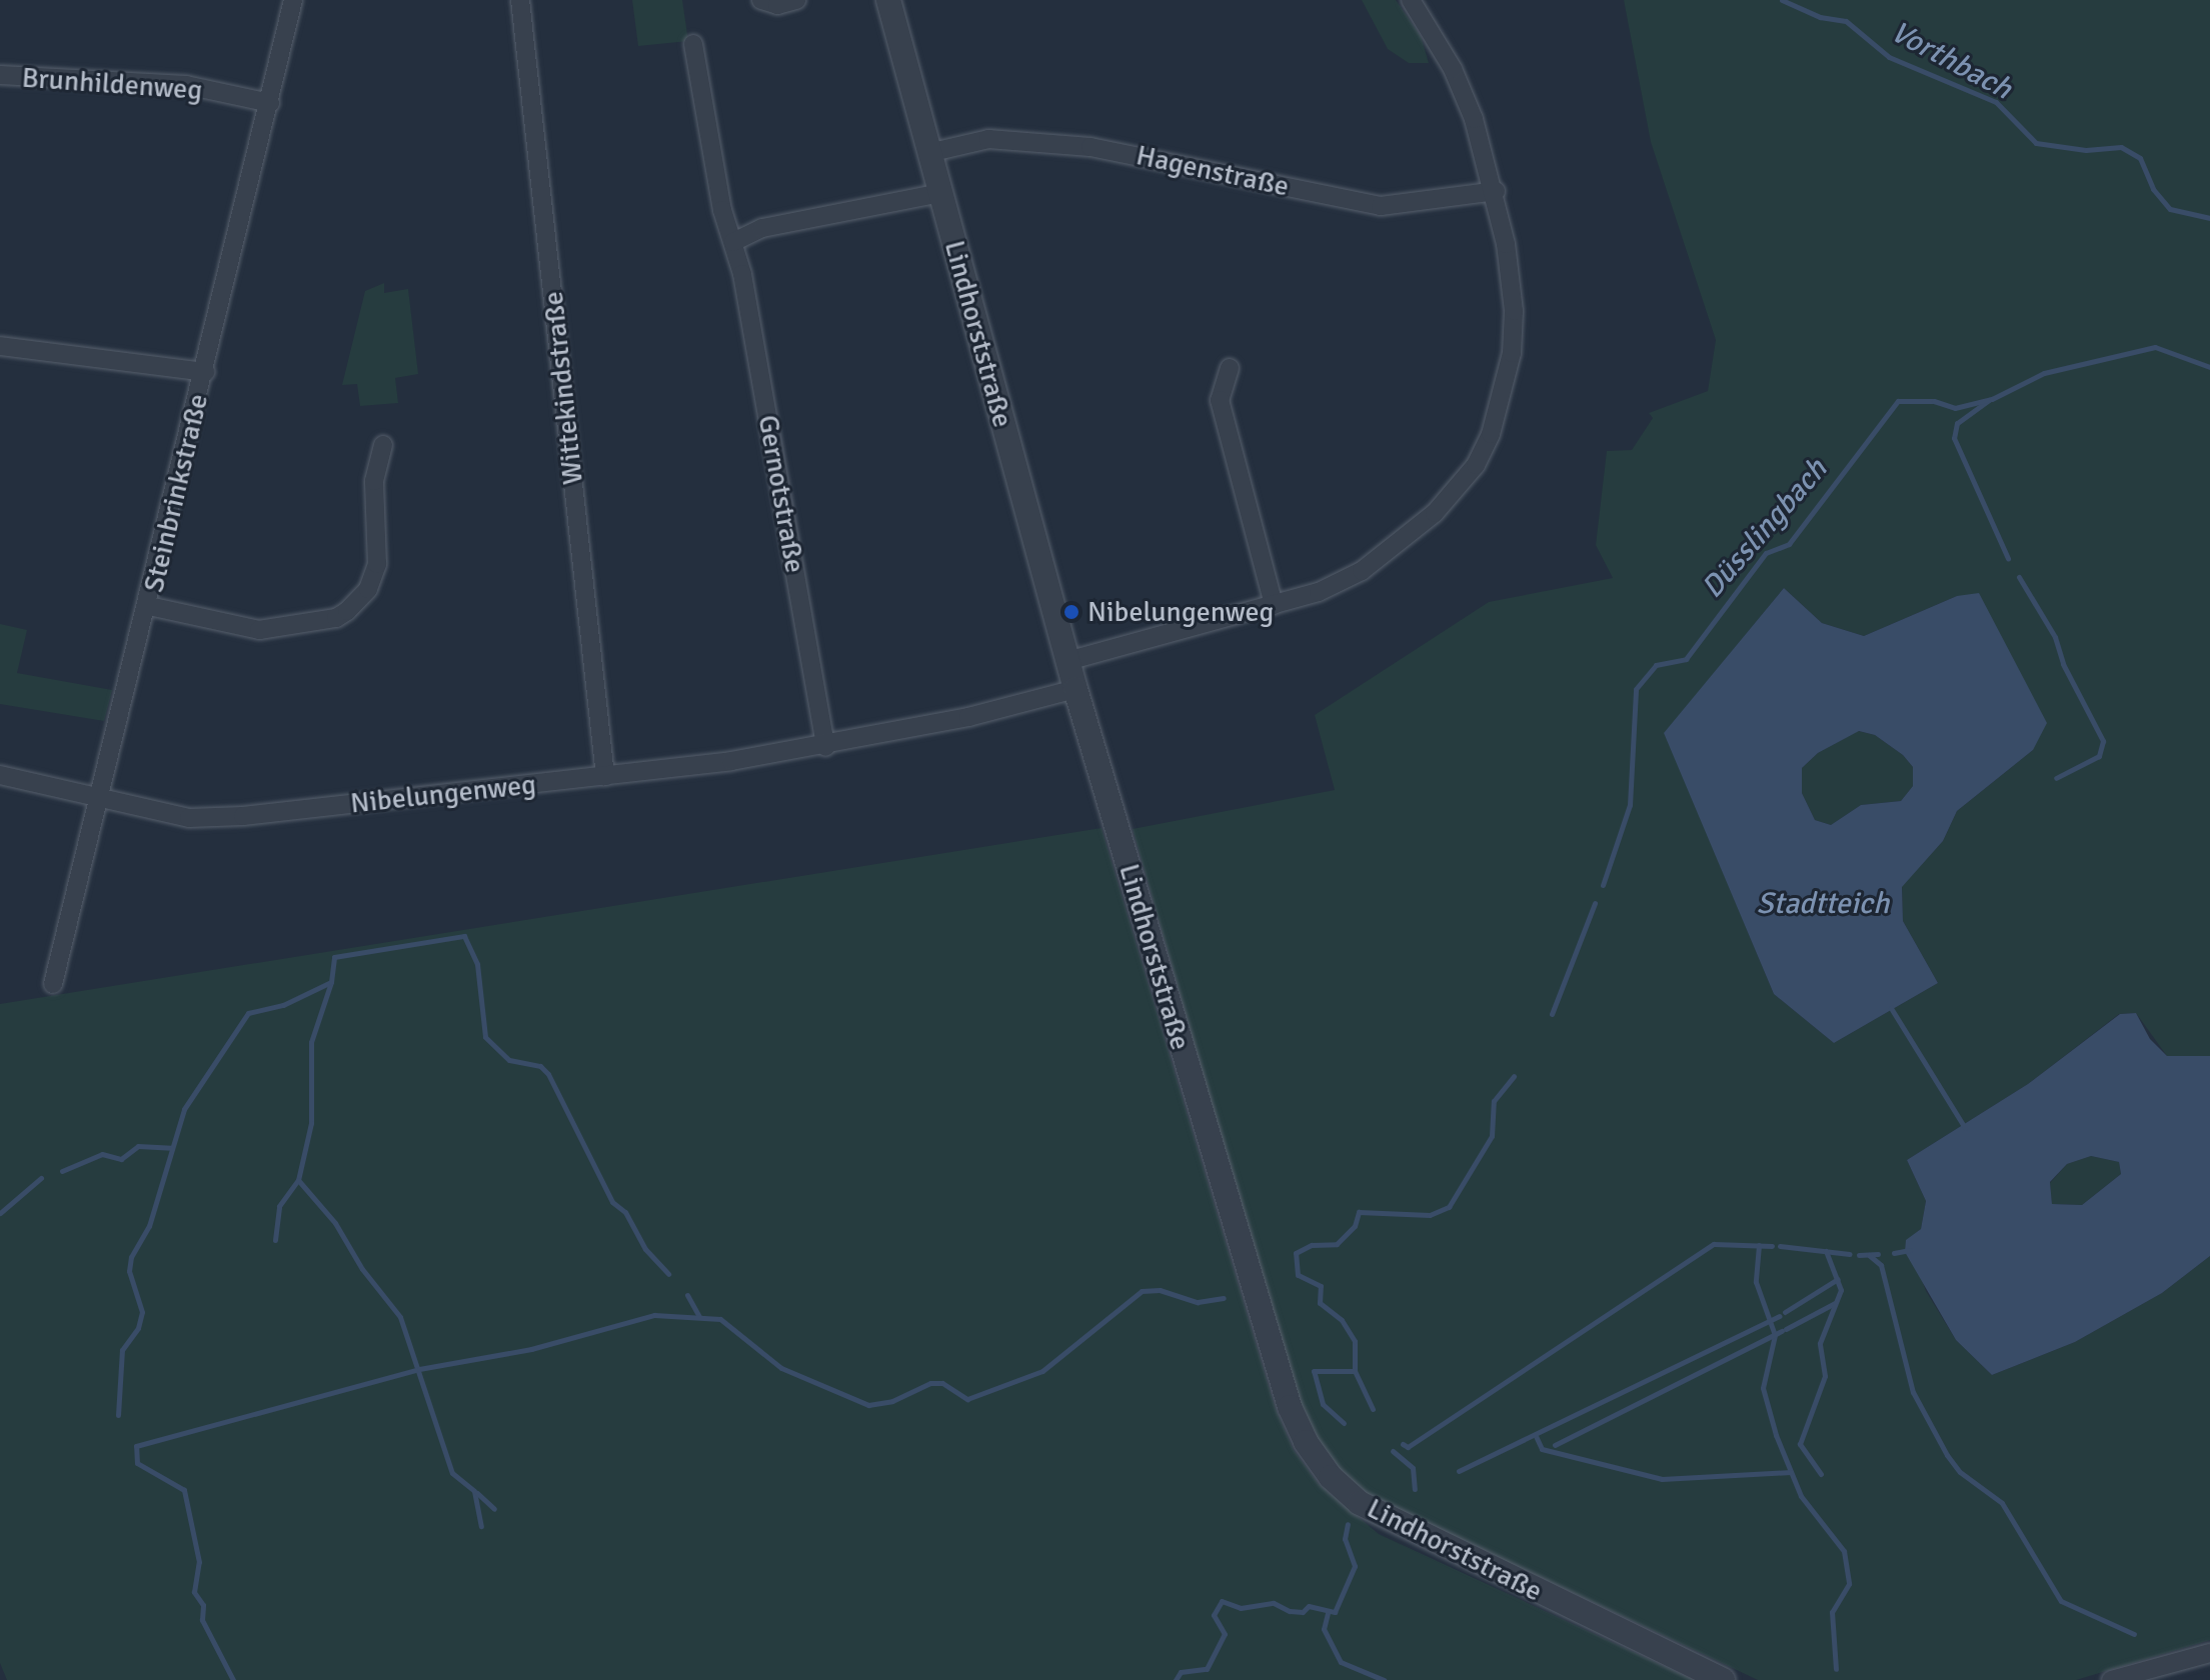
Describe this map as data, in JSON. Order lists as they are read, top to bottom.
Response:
{
  "streets": {
    "street": [
      "Brunhildenweg",
      "Hagenstraße",
      "Lindhorststraße",
      "Wittekindstraße",
      "Steinbrinkstraße",
      "Gernotstraße",
      "Nibelungenweg"
    ]
  },
  "crossings": [
    ["Brunhildenweg", "Steinbrinkstraße"],
    ["Hagenstraße", "Lindhorststraße"],
    ["Lindhorststraße", "Nibelungenweg"],
    ["Wittekindstraße", "Nibelungenweg"],
    ["Steinbrinkstraße", "Nibelungenweg"],
    ["Gernotstraße", "Nibelungenweg"]
  ],
  "water": ["Vorthbach", "Düsslingbach", "Stadtteich"],
  "places": ["Nibelungenweg"]
}
